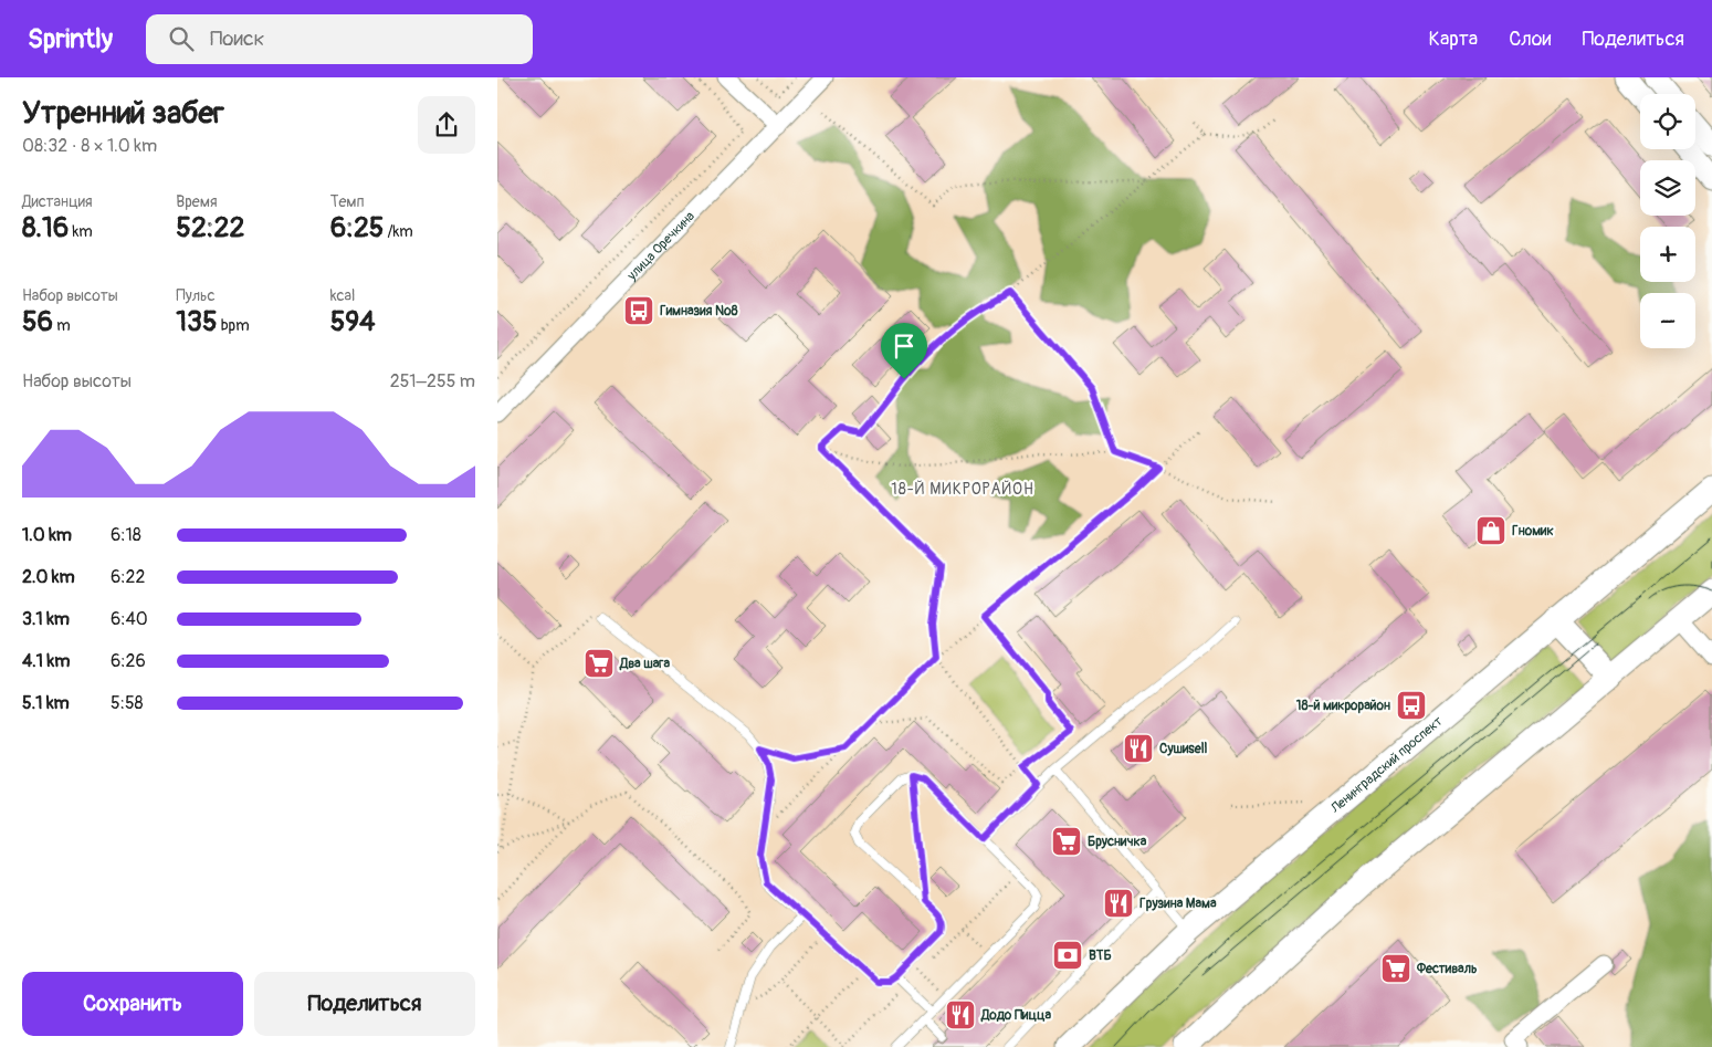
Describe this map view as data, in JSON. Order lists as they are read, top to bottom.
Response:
{
  "streets": {
    "main road": ["Ленинградский проспект"],
    "street": ["улица Оречкина"]
  },
  "districts": ["18-Й МИКРОРАЙОН"],
  "places": {
    "bus stop": ["Гимназия №8", "18-й микрорайон"],
    "shop": ["Гномик"],
    "supermarket": ["Два шага", "Брусничка", "Фестиваль"],
    "restaurant": ["Сушиsell", "Грузина Мама", "Додо Пицца"],
    "bank": ["ВТБ"]
  },
  "page": {
    "header": "Sprintly",
    "search": "Поиск",
    "nav": ["Карта", "Слои", "Поделиться"],
    "heading": ["Утренний забег", "08:32 · 8 × 1.0 km"],
    "map_buttons": ["+", "−"],
    "stats": [
      ["Дистанция", "8.16 km"],
      ["Время", "52:22"],
      ["Темп", "6:25 /km"],
      ["Набор высоты", "56 m"],
      ["Пульс", "135 bpm"],
      ["kcal", "594"]
    ],
    "chart": ["Набор высоты", "251–255 m"],
    "list": [
      {
        "name": "1.0 km",
        "note": "6:18"
      },
      {
        "name": "2.0 km",
        "note": "6:22"
      },
      {
        "name": "3.1 km",
        "note": "6:40"
      },
      {
        "name": "4.1 km",
        "note": "6:26"
      },
      {
        "name": "5.1 km",
        "note": "5:58"
      }
    ],
    "buttons": ["Сохранить", "Поделиться"]
  }
}
